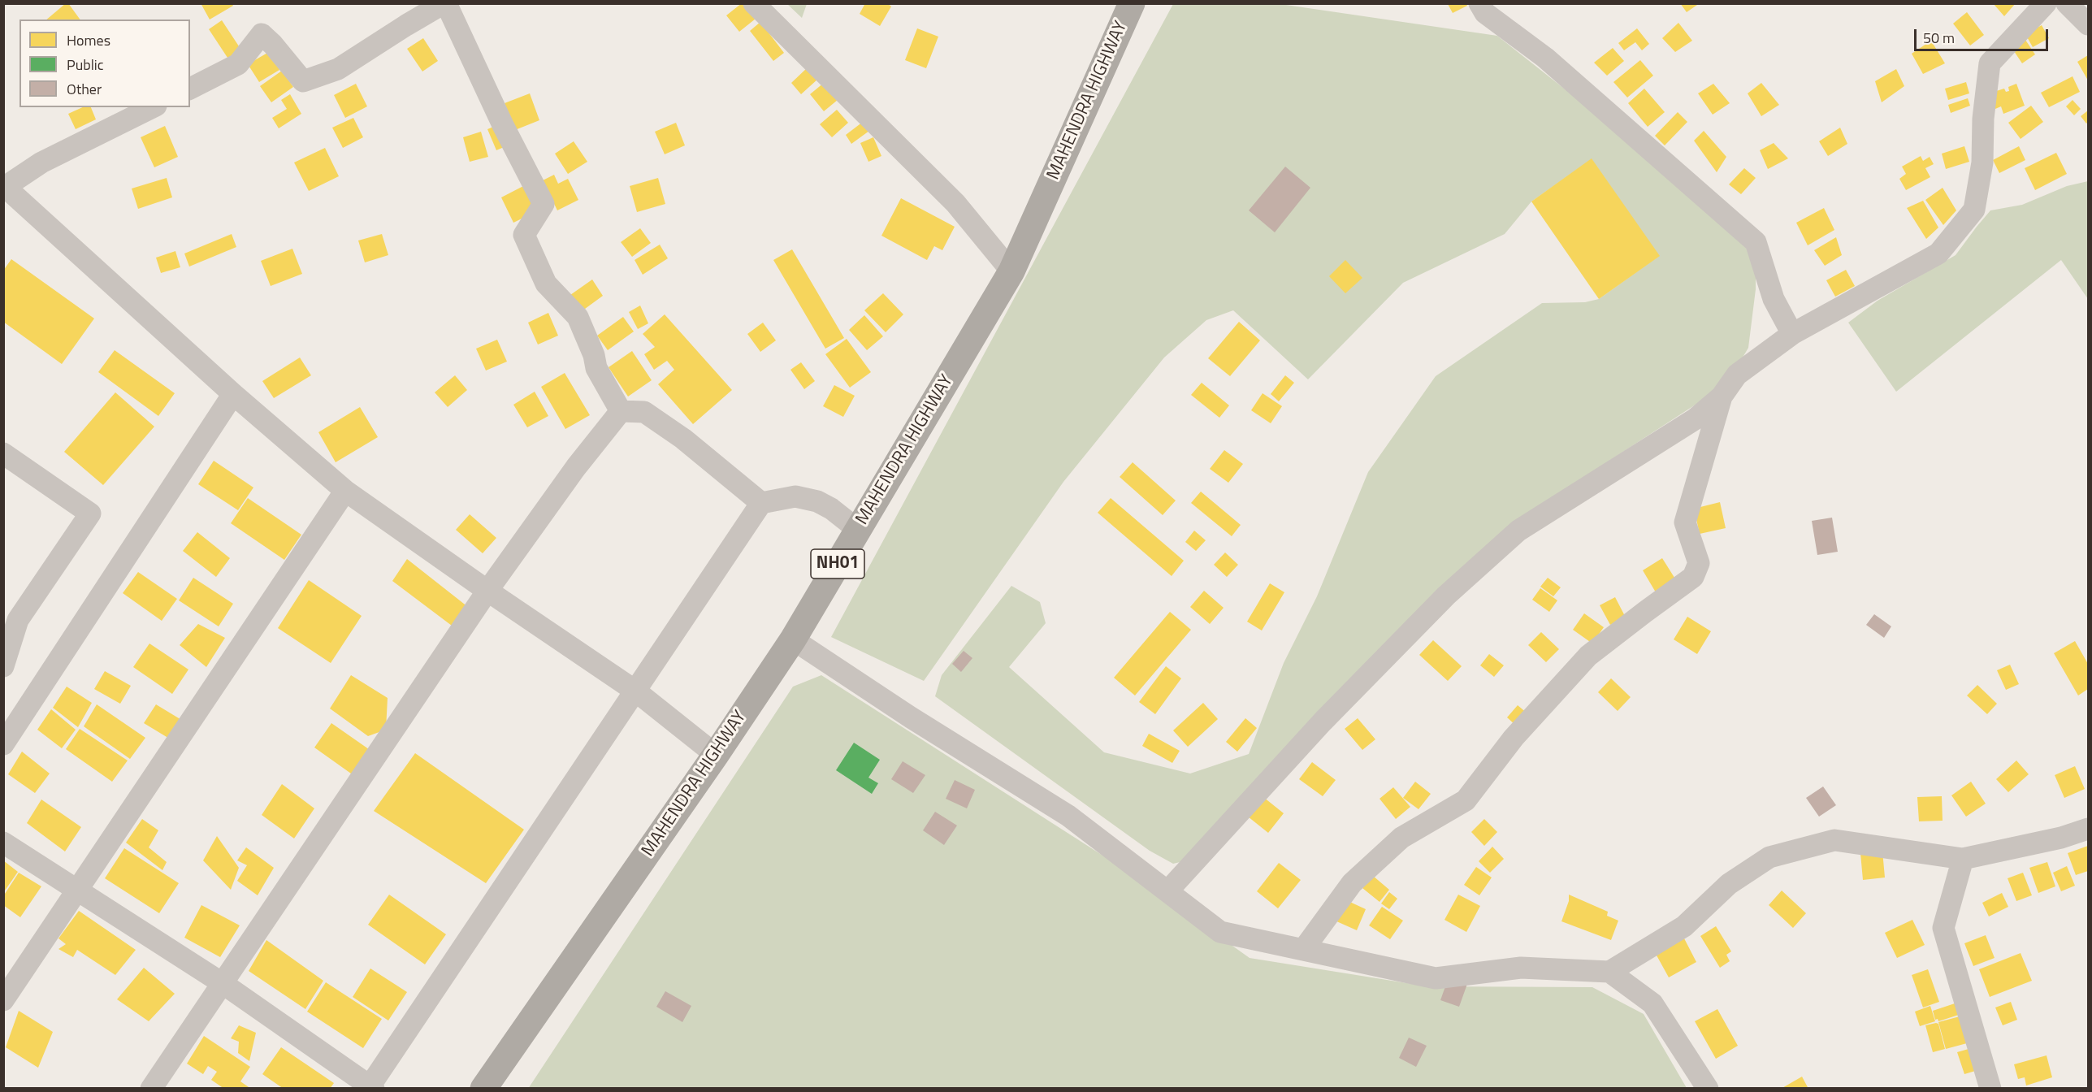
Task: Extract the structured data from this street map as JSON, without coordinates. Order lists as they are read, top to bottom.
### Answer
{
  "streets": {
    "highway": ["MAHENDRA HIGHWAY", "NH01"]
  },
  "legend": ["Homes", "Public", "Other"],
  "scale_bar": "50 m"
}
